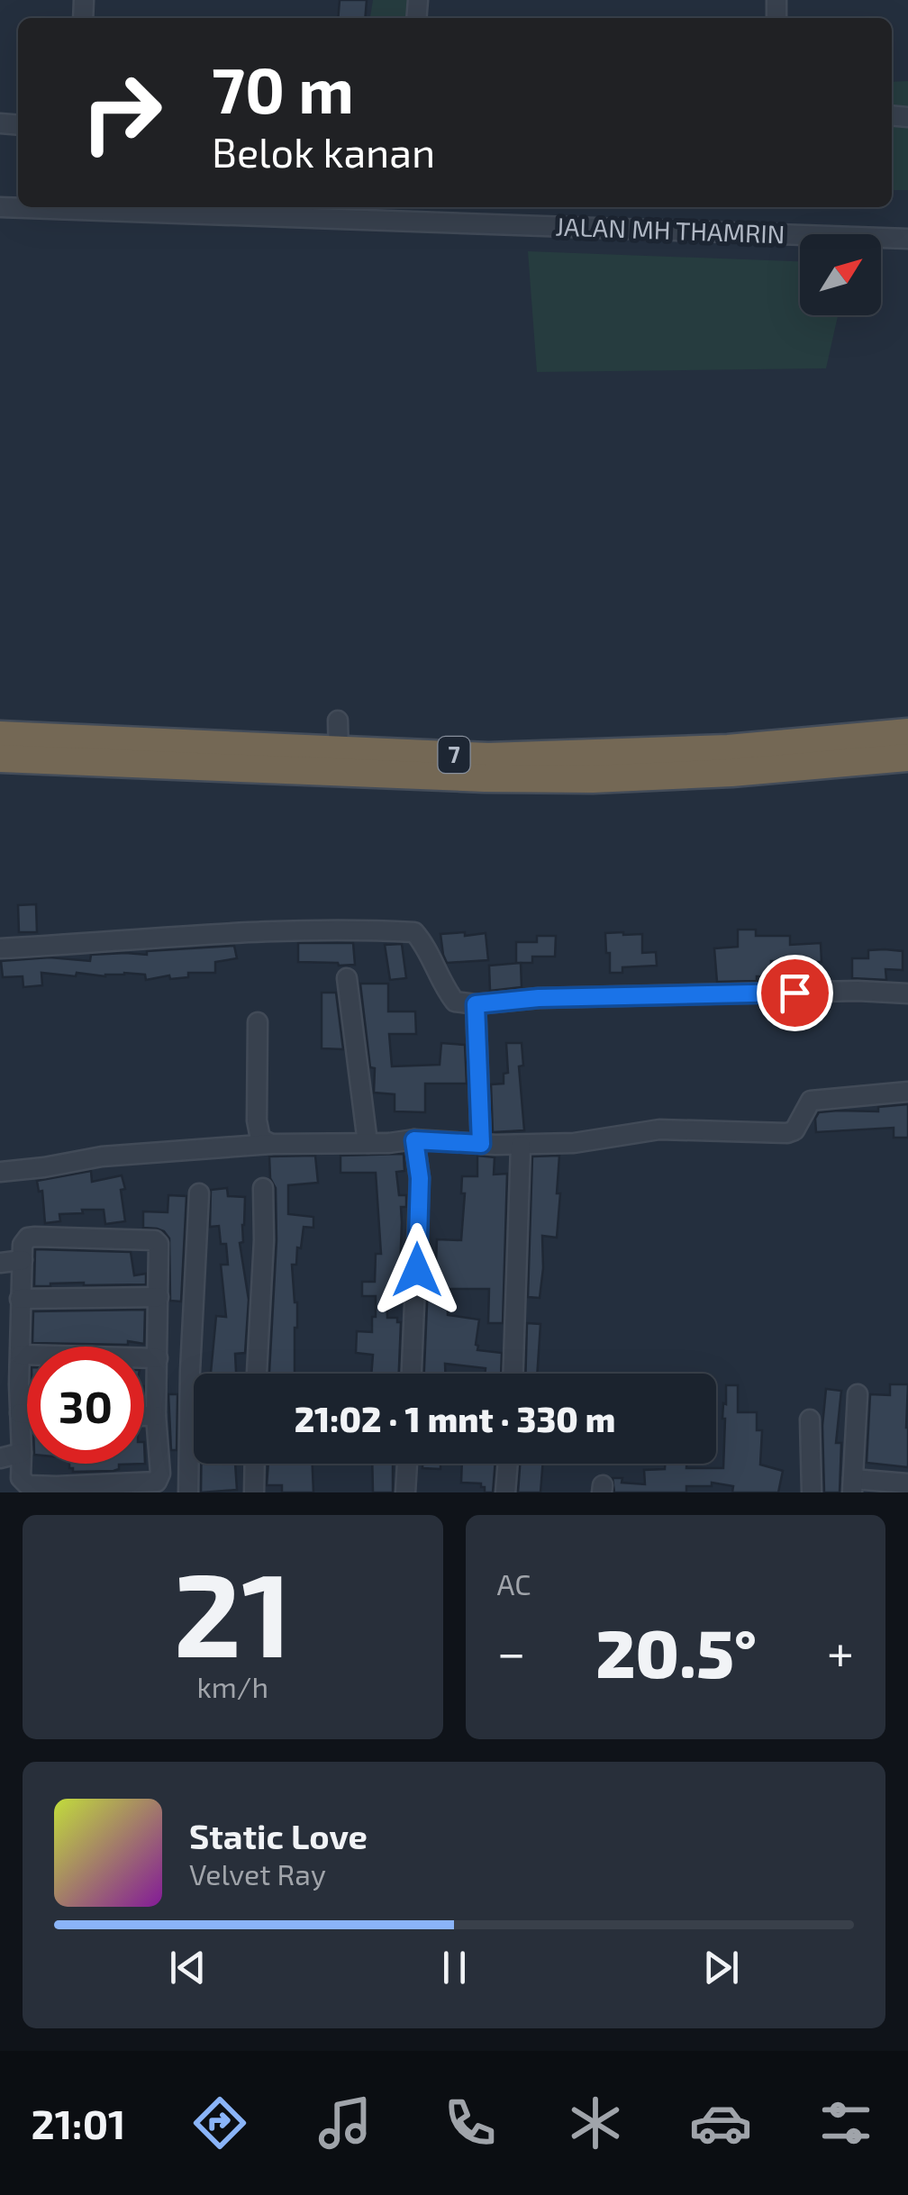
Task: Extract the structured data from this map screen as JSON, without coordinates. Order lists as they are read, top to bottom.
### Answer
{
  "streets": {
    "highway": ["7"],
    "street": ["JALAN MH THAMRIN"]
  },
  "north": "top right",
  "page": {
    "turn": ["70 m", "Belok kanan"],
    "limit": "30",
    "trip": "21:02 · 1 mnt · 330 m",
    "tile": [
      ["21", "km/h"],
      "AC"
    ],
    "heat": ["−", "20.5°", "+"],
    "song": ["Static Love", "Velvet Ray"],
    "tabs": "21:01"
  }
}
